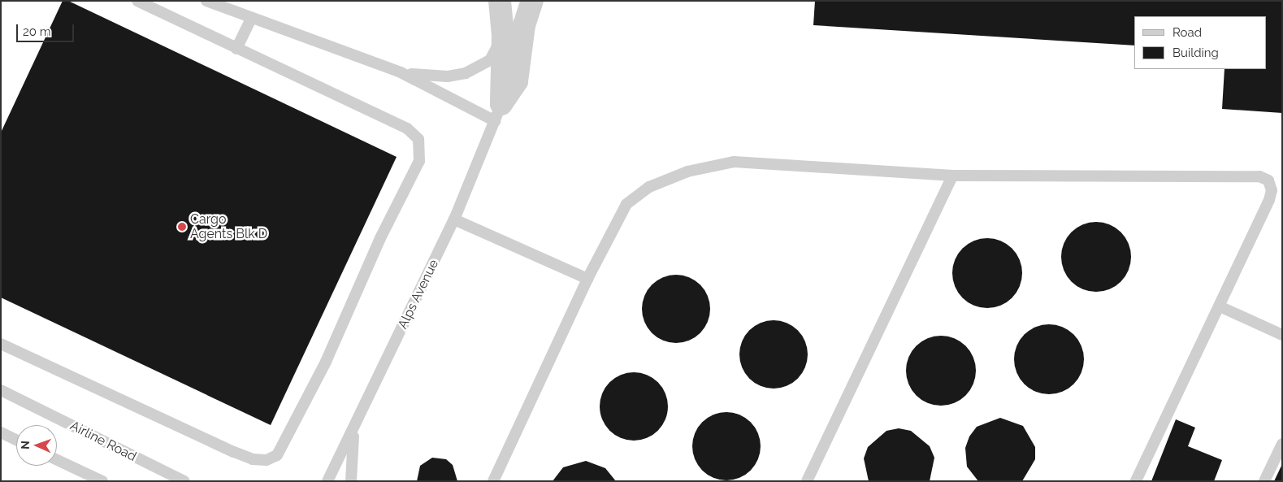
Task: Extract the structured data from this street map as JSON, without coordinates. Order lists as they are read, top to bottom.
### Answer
{
  "streets": {
    "street": ["Alps Avenue"],
    "lane": ["Airline Road"]
  },
  "places": ["Cargo Agents Blk D"],
  "legend": ["Road", "Building"],
  "scale_bar": "20 m",
  "north": "left"
}
